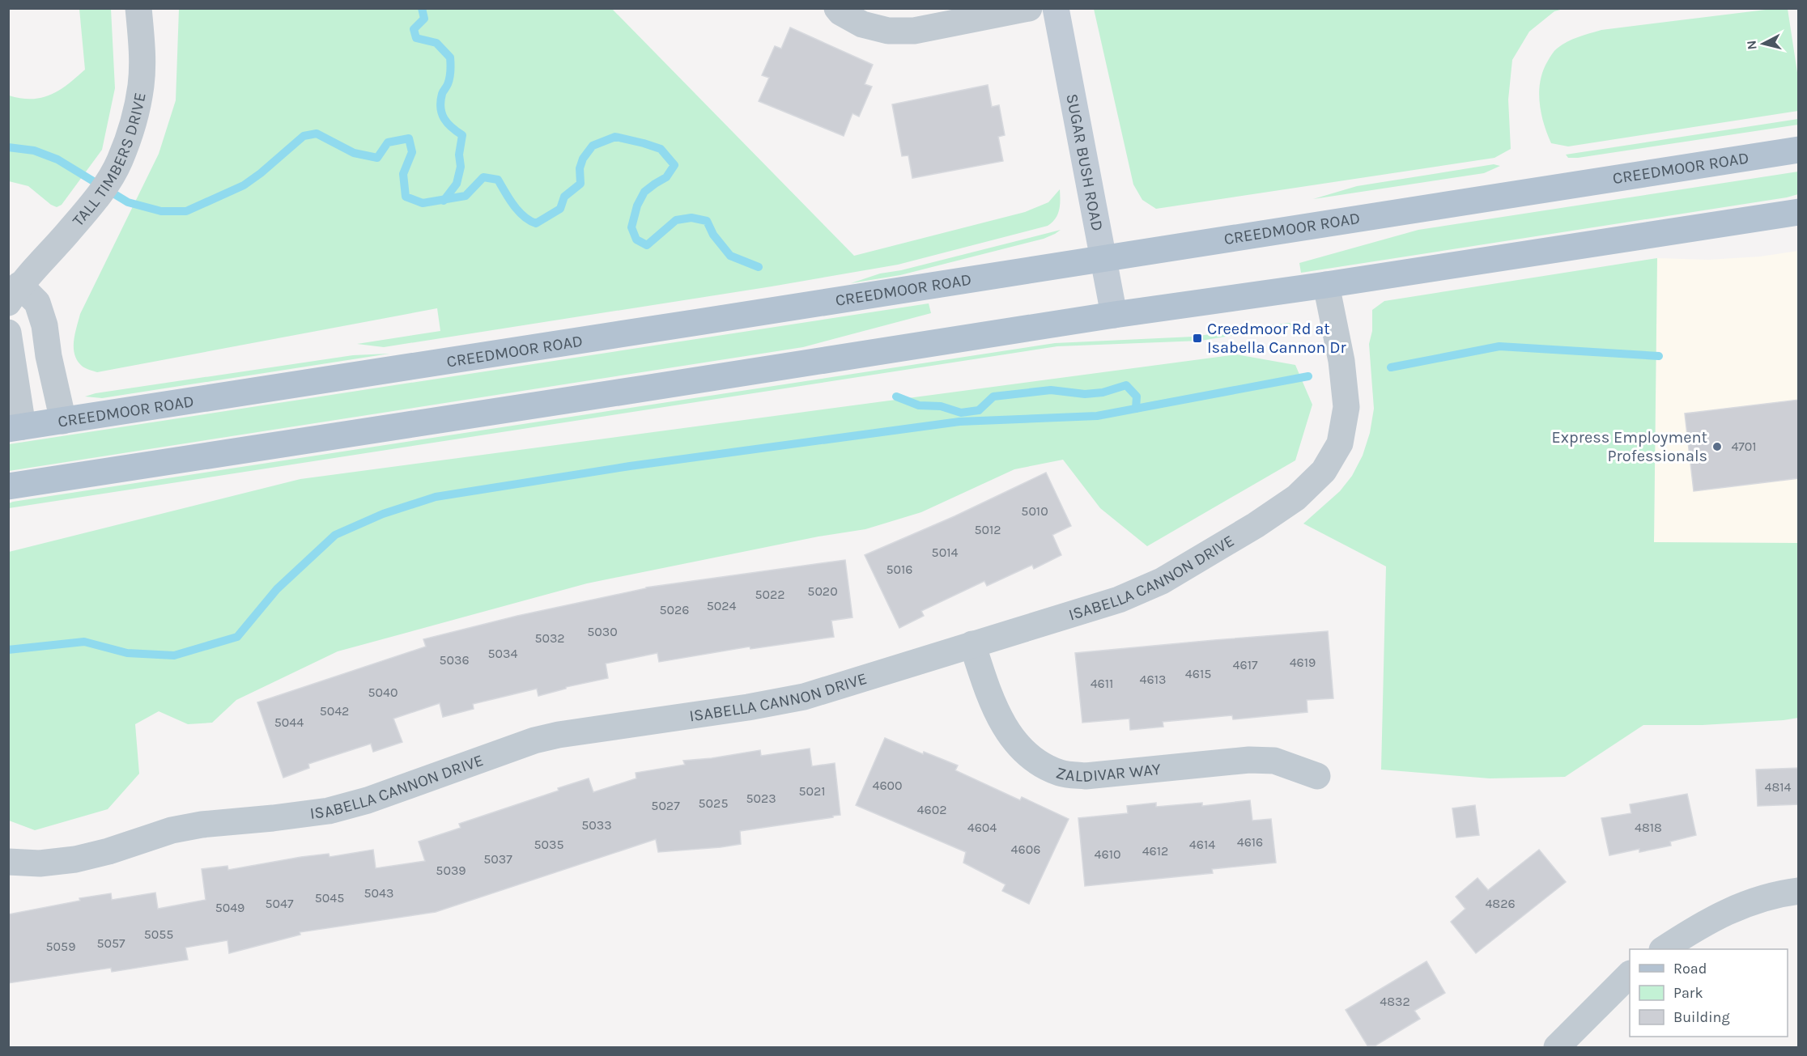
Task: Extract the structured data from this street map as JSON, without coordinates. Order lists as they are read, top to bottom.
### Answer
{
  "streets": {
    "main road": ["CREEDMOOR ROAD"],
    "street": [
      "TALL TIMBERS DRIVE",
      "SUGAR BUSH ROAD",
      "ISABELLA CANNON DRIVE",
      "ZALDIVAR WAY"
    ]
  },
  "crossings": [
    ["TALL TIMBERS DRIVE", "CREEDMOOR ROAD"],
    ["SUGAR BUSH ROAD", "CREEDMOOR ROAD"],
    ["ISABELLA CANNON DRIVE", "ZALDIVAR WAY"]
  ],
  "places": {
    "transit": ["Creedmoor Rd at Isabella Cannon Dr"],
    "other": ["Express Employment Professionals"]
  },
  "house_numbers": [
    "4701",
    "5010",
    "5012",
    "5014",
    "5016",
    "5020",
    "5022",
    "5024",
    "5026",
    "5030",
    "5032",
    "5034",
    "5036",
    "4619",
    "4617",
    "4615",
    "4613",
    "4611",
    "5040",
    "5042",
    "5044",
    "4600",
    "4814",
    "5021",
    "5023",
    "5025",
    "5027",
    "4602",
    "5033",
    "4604",
    "4818",
    "4616",
    "5035",
    "4614",
    "4606",
    "4612",
    "4610",
    "5037",
    "5039",
    "5043",
    "5045",
    "5047",
    "4826",
    "5049",
    "5055",
    "5057",
    "5059",
    "4832"
  ],
  "legend": ["Road", "Park", "Building"],
  "north": "left"
}
